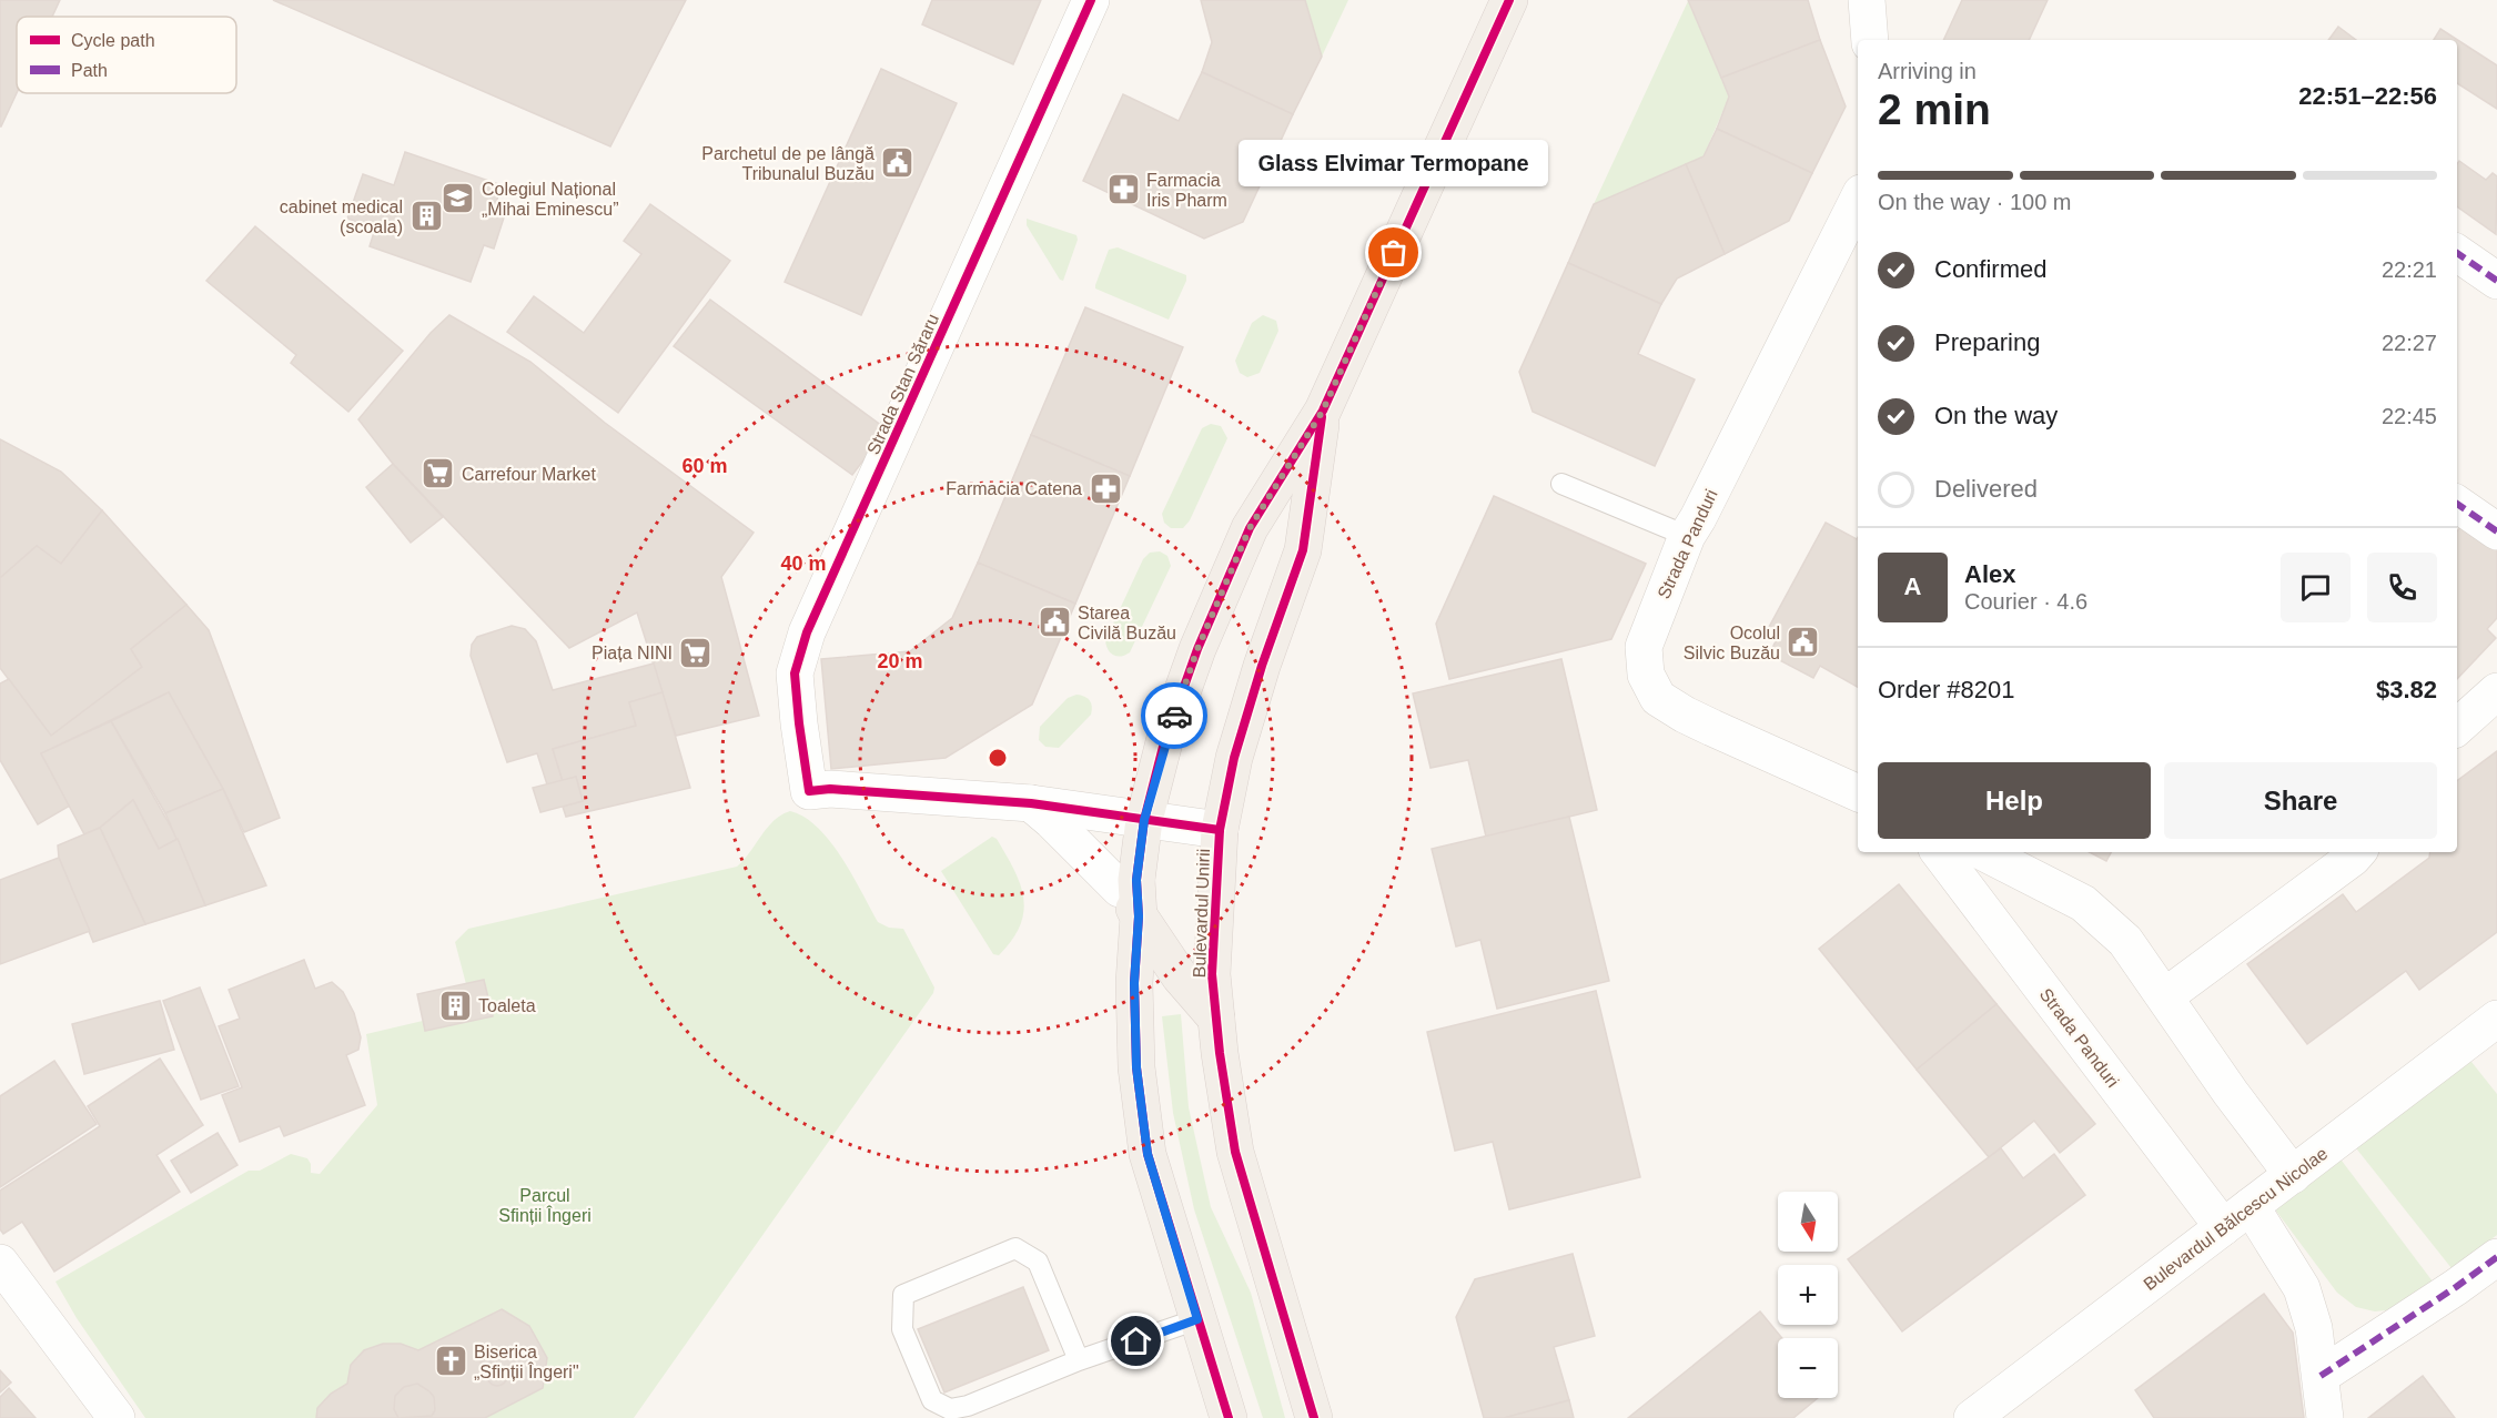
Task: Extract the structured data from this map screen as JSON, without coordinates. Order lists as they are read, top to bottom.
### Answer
{
  "streets": {
    "main road": ["Bulevardul Unirii"],
    "street": ["Strada Stan Săraru", "Strada Panduri", "Bulevardul Bălcescu Nicolae"]
  },
  "crossings": [
    ["Strada Panduri", "Bulevardul Bălcescu Nicolae"]
  ],
  "parks": ["Parcul Sfinții Îngeri"],
  "places": {
    "public building": ["Parchetul de pe lângă Tribunalul Buzău", "Starea Civilă Buzău", "Ocolul Silvic Buzău"],
    "pharmacy": ["Farmacia Iris Pharm", "Farmacia Catena"],
    "school or university": ["Colegiul Național „Mihai Eminescu”"],
    "building": ["cabinet medical (scoala)", "Toaleta"],
    "other": ["Glass Elvimar Termopane"],
    "supermarket": ["Carrefour Market", "Piața NINI"],
    "church": ["Biserica „Sfinții Îngeri\""]
  },
  "legend": ["Cycle path", "Path"],
  "north": "bottom",
  "page": {
    "heading": ["2 min", "Arriving in", "22:51–22:56"],
    "panel": [
      "Alex",
      "Courier · 4.6",
      "Order #8201",
      "$3.82"
    ],
    "bubble": "Glass Elvimar Termopane",
    "bar": "On the way · 100 m",
    "list": [
      ["Confirmed", "22:21"],
      ["Preparing", "22:27"],
      ["On the way", "22:45"],
      "Delivered"
    ],
    "round": "A",
    "buttons": ["Help", "Share"],
    "map_buttons": ["+", "−"]
  },
  "rings": ["60 m", "40 m", "20 m"]
}
